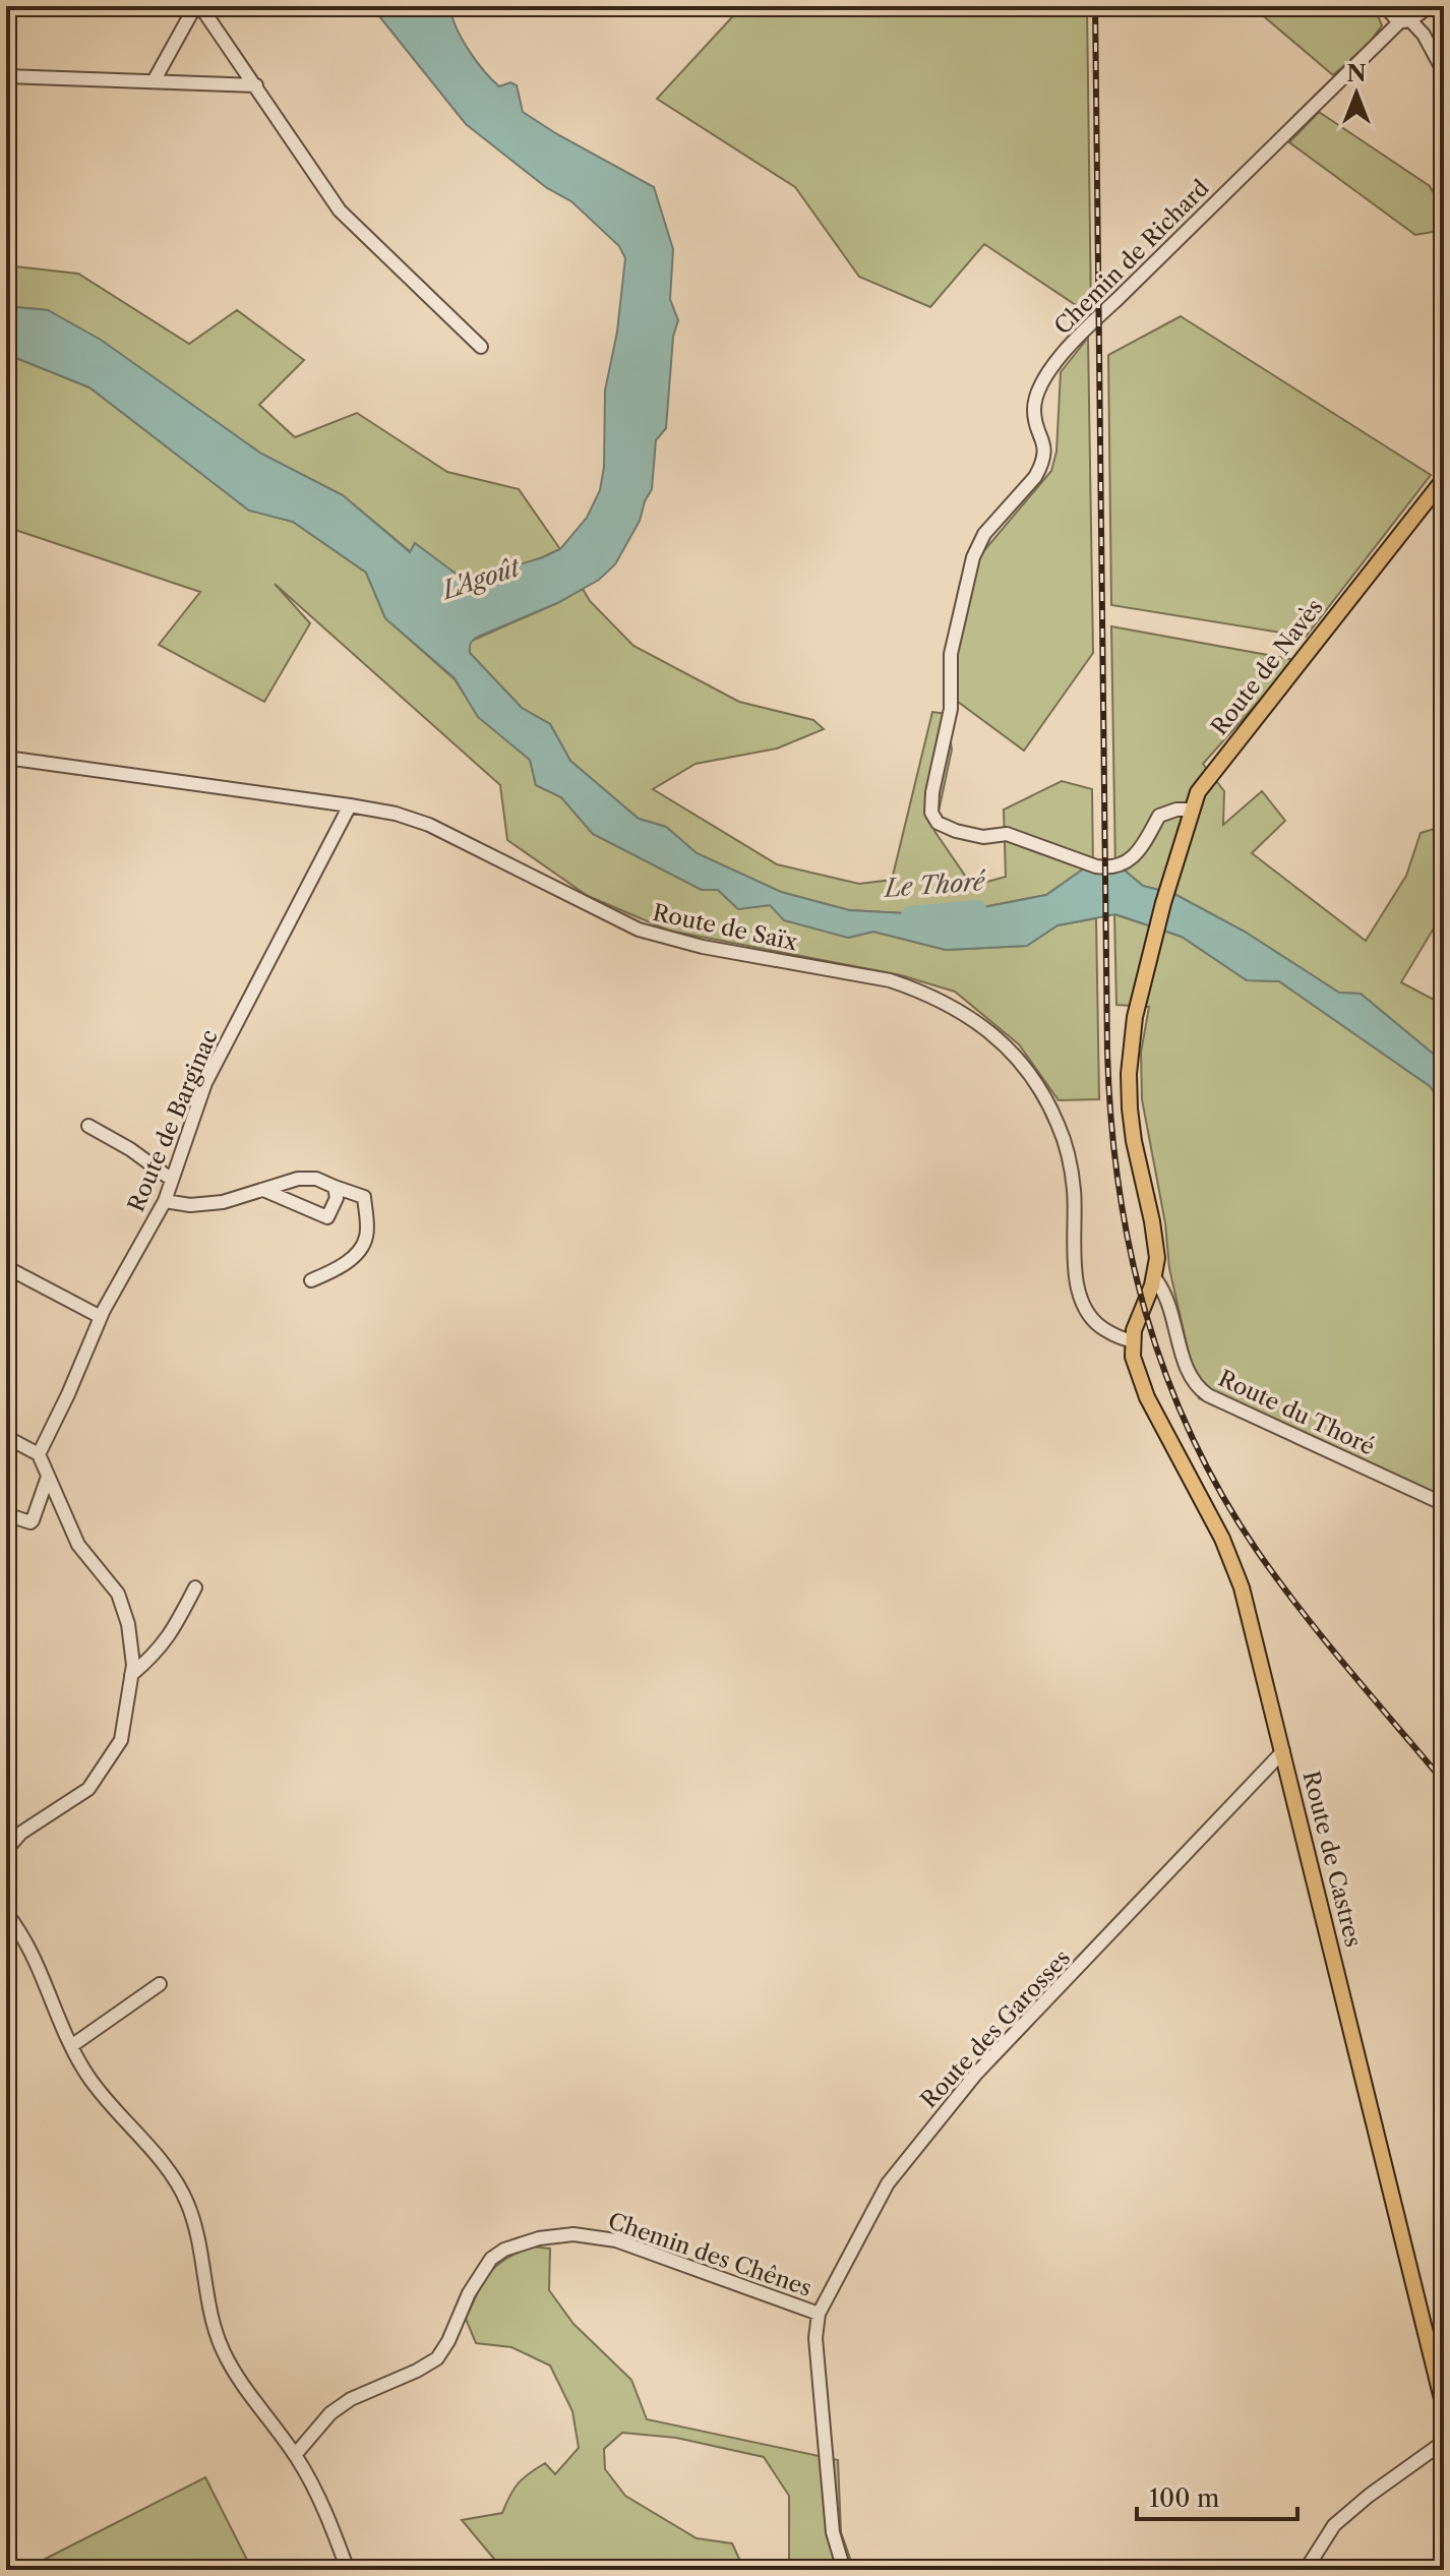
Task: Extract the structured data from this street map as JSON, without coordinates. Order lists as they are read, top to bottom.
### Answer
{
  "streets": {
    "main road": ["Route de Navès", "Route de Castres"],
    "street": [
      "Chemin de Richard",
      "Route de Saïx",
      "Route de Barginac",
      "Route du Thoré",
      "Route des Garosses",
      "Chemin des Chênes"
    ]
  },
  "crossings": [
    ["Chemin de Richard", "Route de Navès"],
    ["Route de Navès", "Route de Saïx"],
    ["Route de Navès", "Route du Thoré"],
    ["Route de Navès", "Route de Castres"],
    ["Route de Saïx", "Route de Barginac"],
    ["Route de Saïx", "Route de Castres"],
    ["Route de Castres", "Route des Garosses"],
    ["Route des Garosses", "Chemin des Chênes"]
  ],
  "water": ["L'Agoût", "Le Thoré"],
  "scale_bar": "100 m",
  "north": "top"
}
